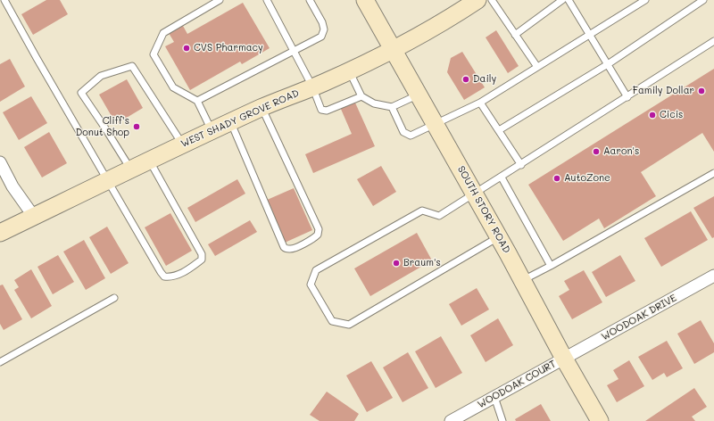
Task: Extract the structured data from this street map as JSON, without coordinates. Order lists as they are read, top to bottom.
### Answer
{
  "streets": {
    "main road": ["WEST SHADY GROVE ROAD", "SOUTH STORY ROAD"],
    "street": ["WOODOAK DRIVE", "WOODOAK COURT"]
  },
  "crossings": [
    ["WEST SHADY GROVE ROAD", "SOUTH STORY ROAD"],
    ["SOUTH STORY ROAD", "WOODOAK DRIVE"],
    ["SOUTH STORY ROAD", "WOODOAK COURT"],
    ["WOODOAK DRIVE", "WOODOAK COURT"]
  ],
  "places": [
    "CVS Pharmacy",
    "Daily",
    "Family Dollar",
    "Cicis",
    "Cliff's Donut Shop",
    "Aaron's",
    "AutoZone",
    "Braum's"
  ]
}
